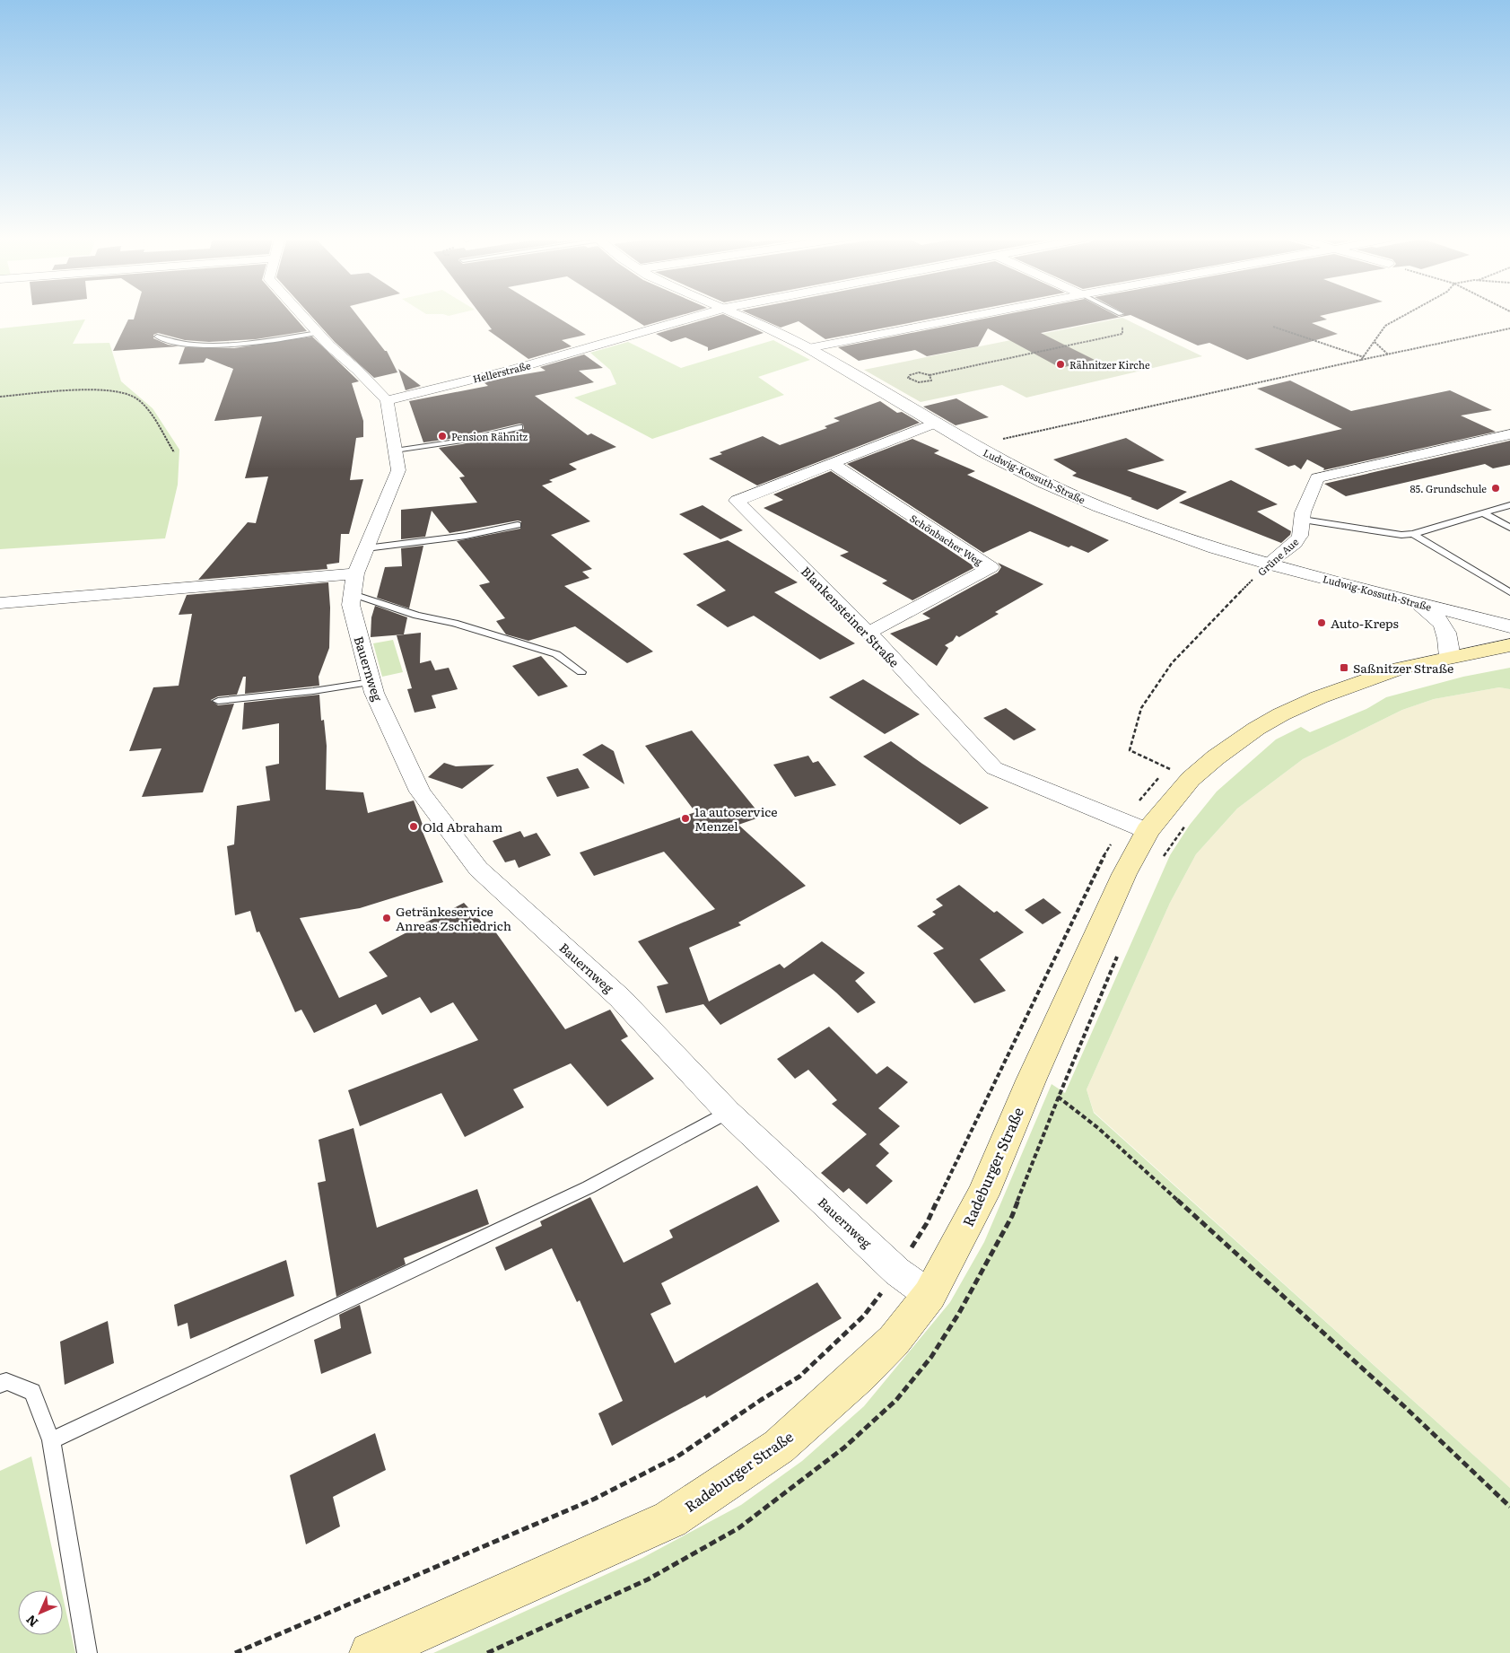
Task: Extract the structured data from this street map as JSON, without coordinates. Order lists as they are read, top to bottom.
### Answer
{
  "streets": {
    "main road": ["Radeburger Straße"],
    "street": [
      "Hellerstraße",
      "Ludwig-Kossuth-Straße",
      "Schönbacher Weg",
      "Grüne Aue",
      "Blankensteiner Straße",
      "Bauernweg"
    ]
  },
  "crossings": [
    ["Hellerstraße", "Bauernweg"],
    ["Ludwig-Kossuth-Straße", "Grüne Aue"],
    ["Ludwig-Kossuth-Straße", "Blankensteiner Straße"],
    ["Schönbacher Weg", "Blankensteiner Straße"],
    ["Grüne Aue", "Radeburger Straße"],
    ["Blankensteiner Straße", "Radeburger Straße"],
    ["Bauernweg", "Radeburger Straße"]
  ],
  "places": {
    "other": [
      "Rähnitzer Kirche",
      "Pension Rähnitz",
      "85. Grundschule",
      "Auto-Kreps",
      "1a autoservice Menzel",
      "Old Abraham",
      "Getränkeservice Anreas Zschiedrich"
    ],
    "transit": ["Saßnitzer Straße"]
  },
  "north": "bottom left"
}
